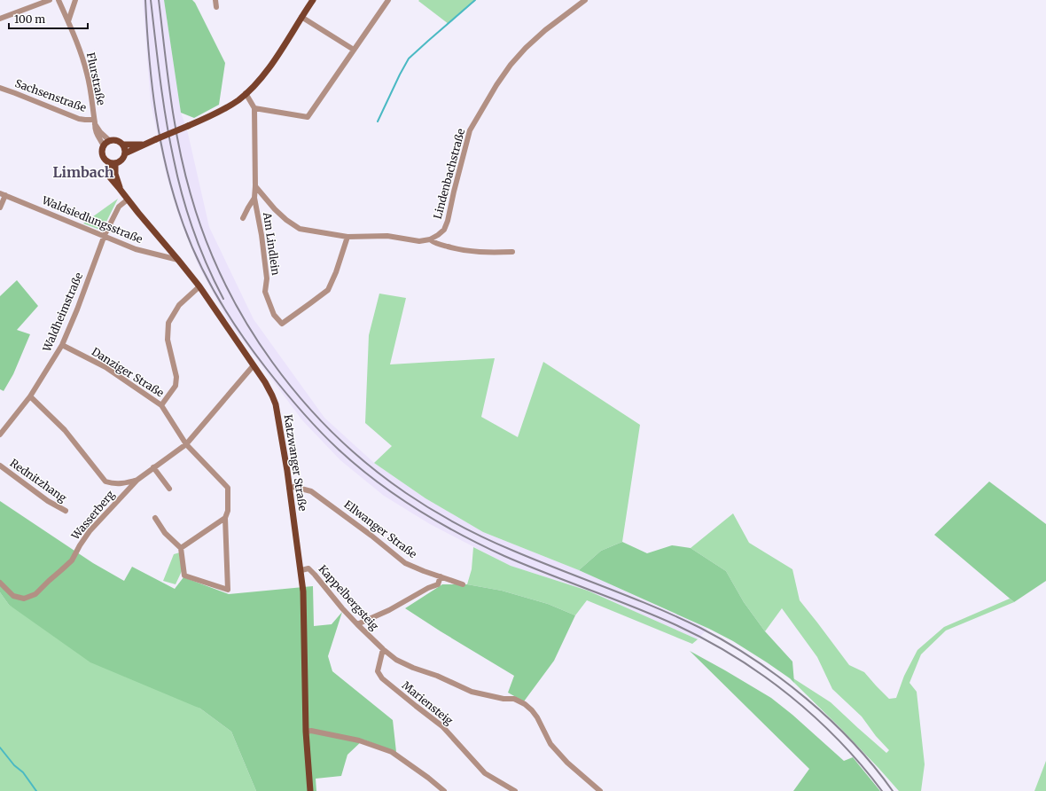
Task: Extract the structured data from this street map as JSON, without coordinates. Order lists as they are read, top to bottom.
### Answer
{
  "streets": {
    "main road": ["Katzwanger Straße"],
    "street": [
      "Flurstraße",
      "Sachsenstraße",
      "Lindenbachstraße",
      "Waldsiedlungsstraße",
      "Am Lindlein",
      "Waldheimstraße",
      "Danziger Straße",
      "Rednitzhang",
      "Wasserberg",
      "Ellwanger Straße",
      "Kappelbergsteig",
      "Mariensteig"
    ]
  },
  "crossings": [
    ["Flurstraße", "Sachsenstraße"],
    ["Flurstraße", "Katzwanger Straße"],
    ["Waldsiedlungsstraße", "Waldheimstraße"],
    ["Waldsiedlungsstraße", "Katzwanger Straße"],
    ["Waldheimstraße", "Danziger Straße"],
    ["Waldheimstraße", "Katzwanger Straße"],
    ["Danziger Straße", "Wasserberg"],
    ["Katzwanger Straße", "Wasserberg"],
    ["Katzwanger Straße", "Ellwanger Straße"],
    ["Katzwanger Straße", "Kappelbergsteig"],
    ["Kappelbergsteig", "Mariensteig"]
  ],
  "districts": ["Limbach"],
  "scale_bar": "100 m"
}
